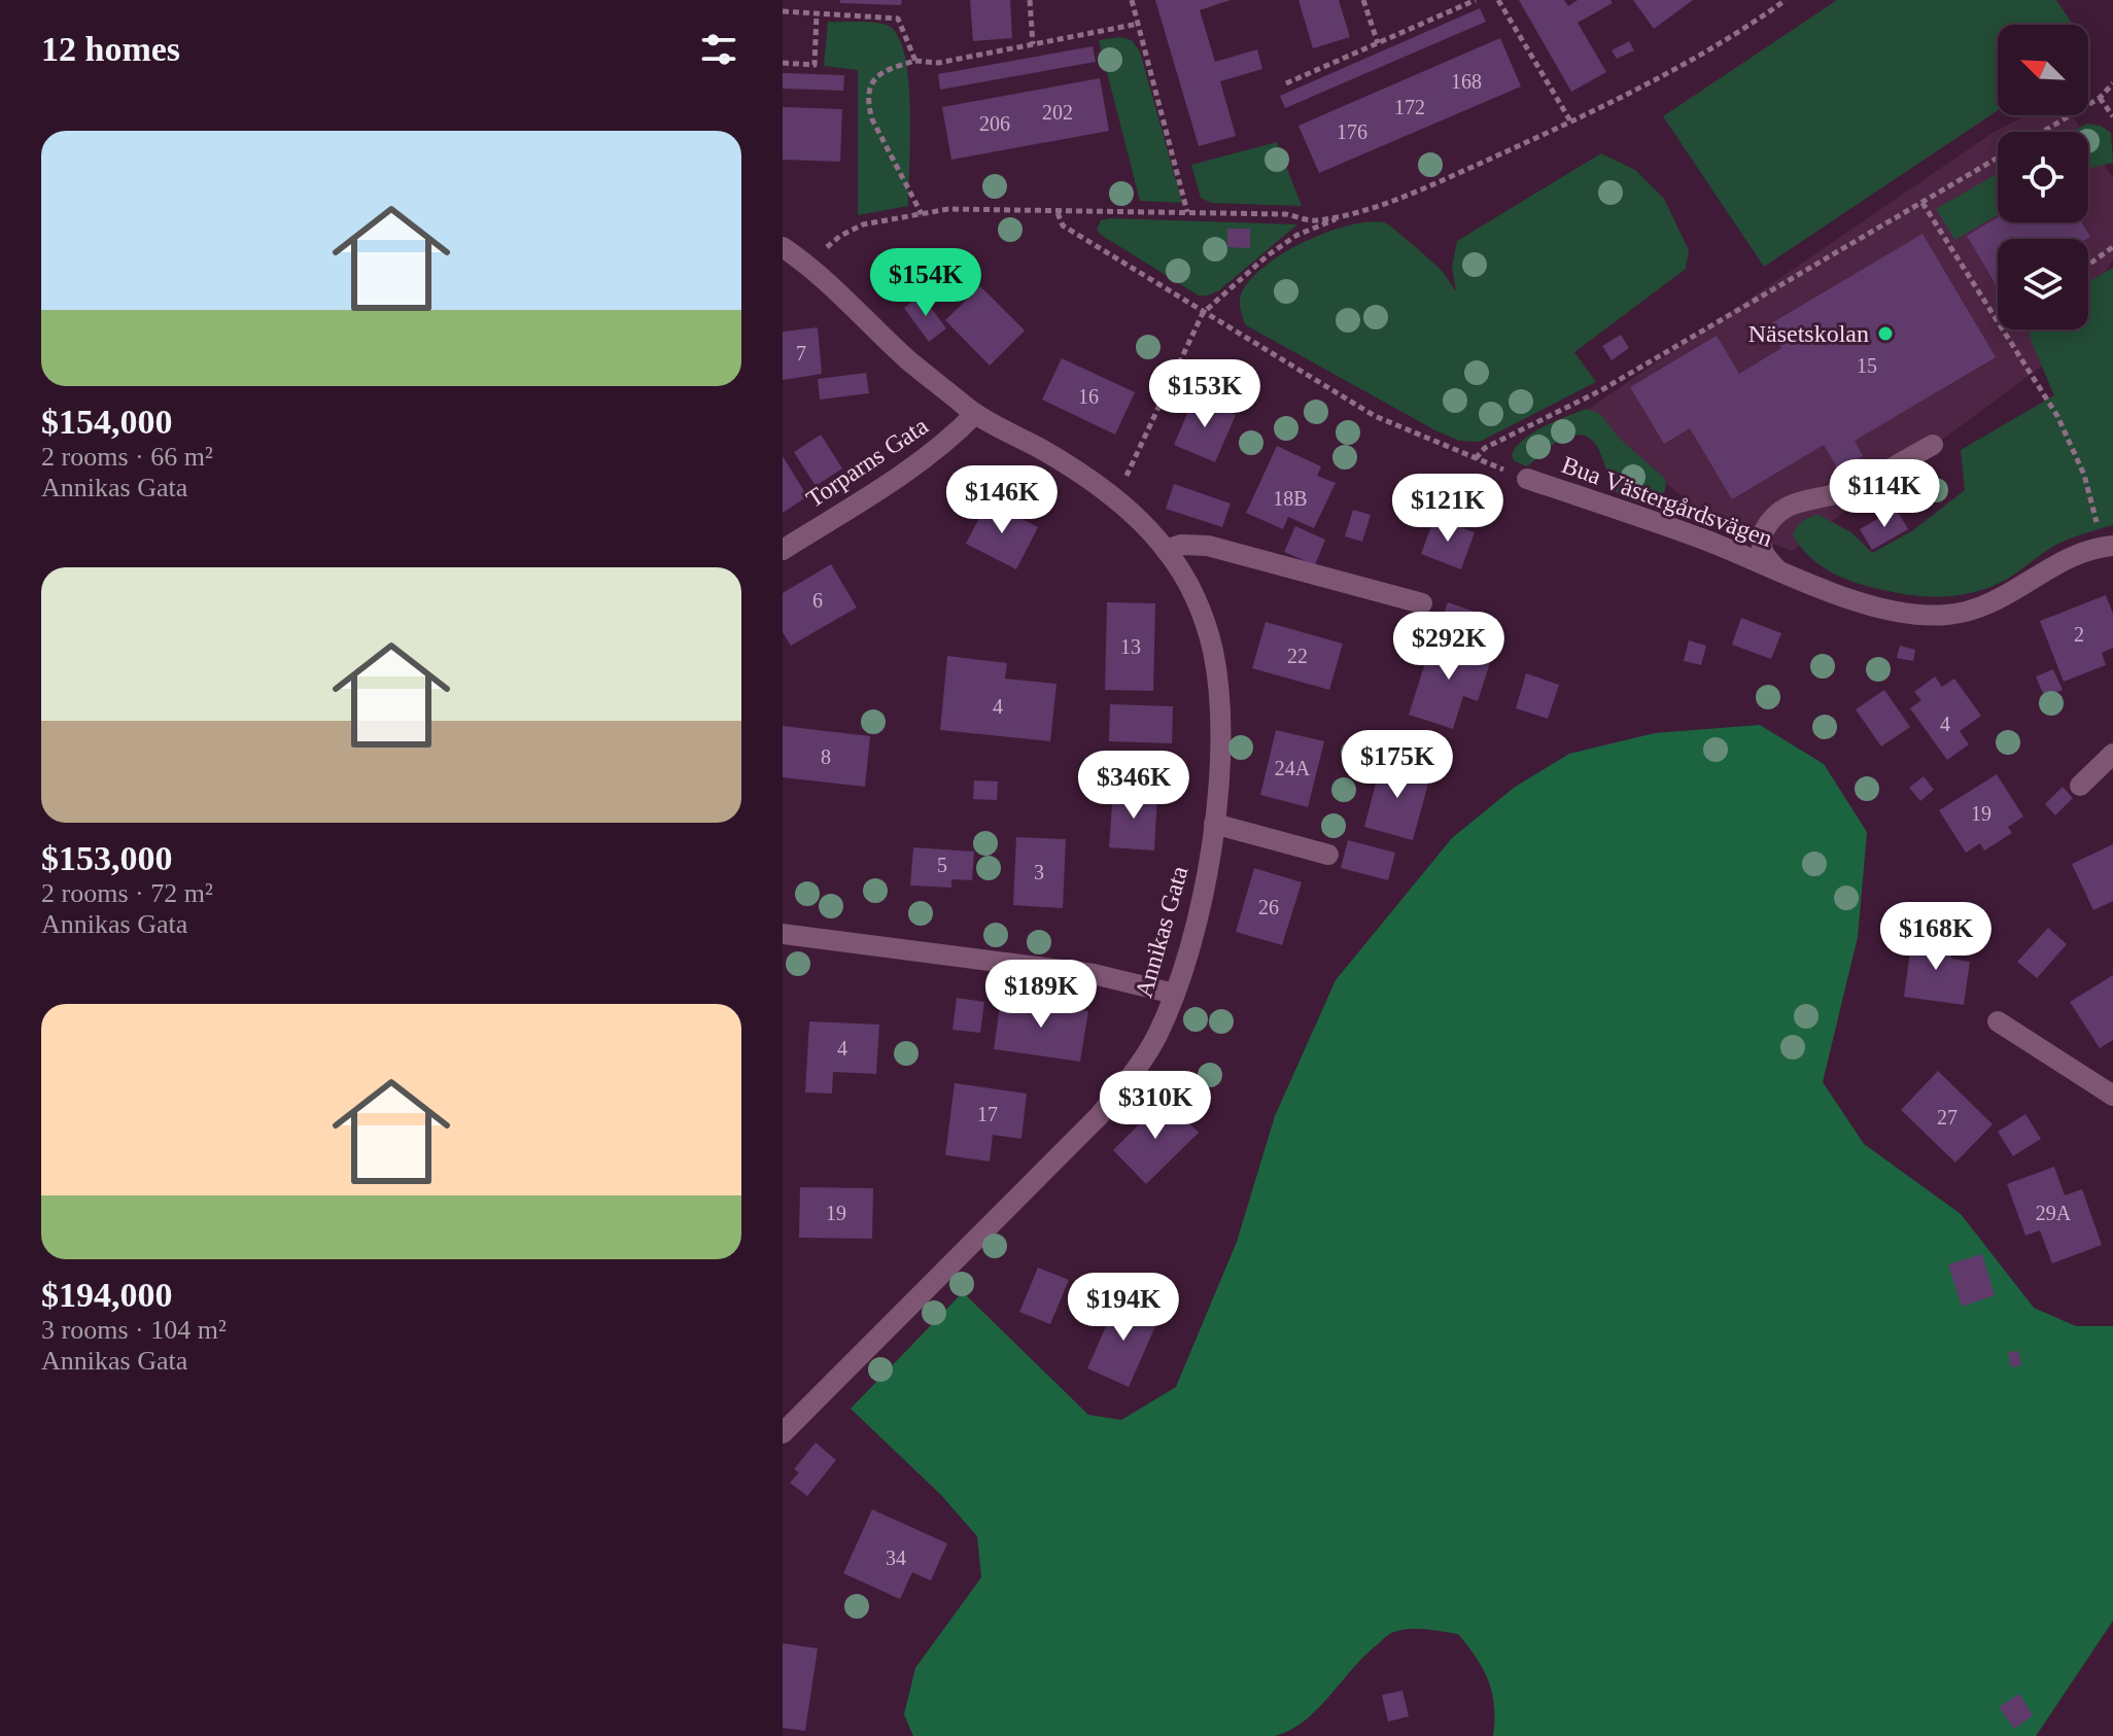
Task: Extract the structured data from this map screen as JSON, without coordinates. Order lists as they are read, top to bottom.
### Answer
{
  "streets": {
    "street": ["Torparns Gata", "Bua Västergårdsvägen", "Annikas Gata"]
  },
  "crossings": [
    ["Torparns Gata", "Annikas Gata"]
  ],
  "places": ["Näsetskolan"],
  "house_numbers": [
    "168",
    "172",
    "202",
    "206",
    "176",
    "7",
    "15",
    "16",
    "18B",
    "6",
    "2",
    "13",
    "22",
    "4",
    "4",
    "8",
    "24A",
    "19",
    "5",
    "3",
    "26",
    "4",
    "17",
    "27",
    "19",
    "29A",
    "34"
  ],
  "north": "top left",
  "page": {
    "heading": "12 homes",
    "list": [
      {
        "name": "$154,000",
        "note": "2 rooms · 66 m² · Annikas Gata"
      },
      {
        "name": "$153,000",
        "note": "2 rooms · 72 m² · Annikas Gata"
      },
      {
        "name": "$194,000",
        "note": "3 rooms · 104 m² · Annikas Gata"
      }
    ],
    "price": [
      "$154K",
      "$153K",
      "$114K",
      "$146K",
      "$121K",
      "$292K",
      "$175K",
      "$346K",
      "$168K",
      "$189K",
      "$310K",
      "$194K"
    ]
  }
}
